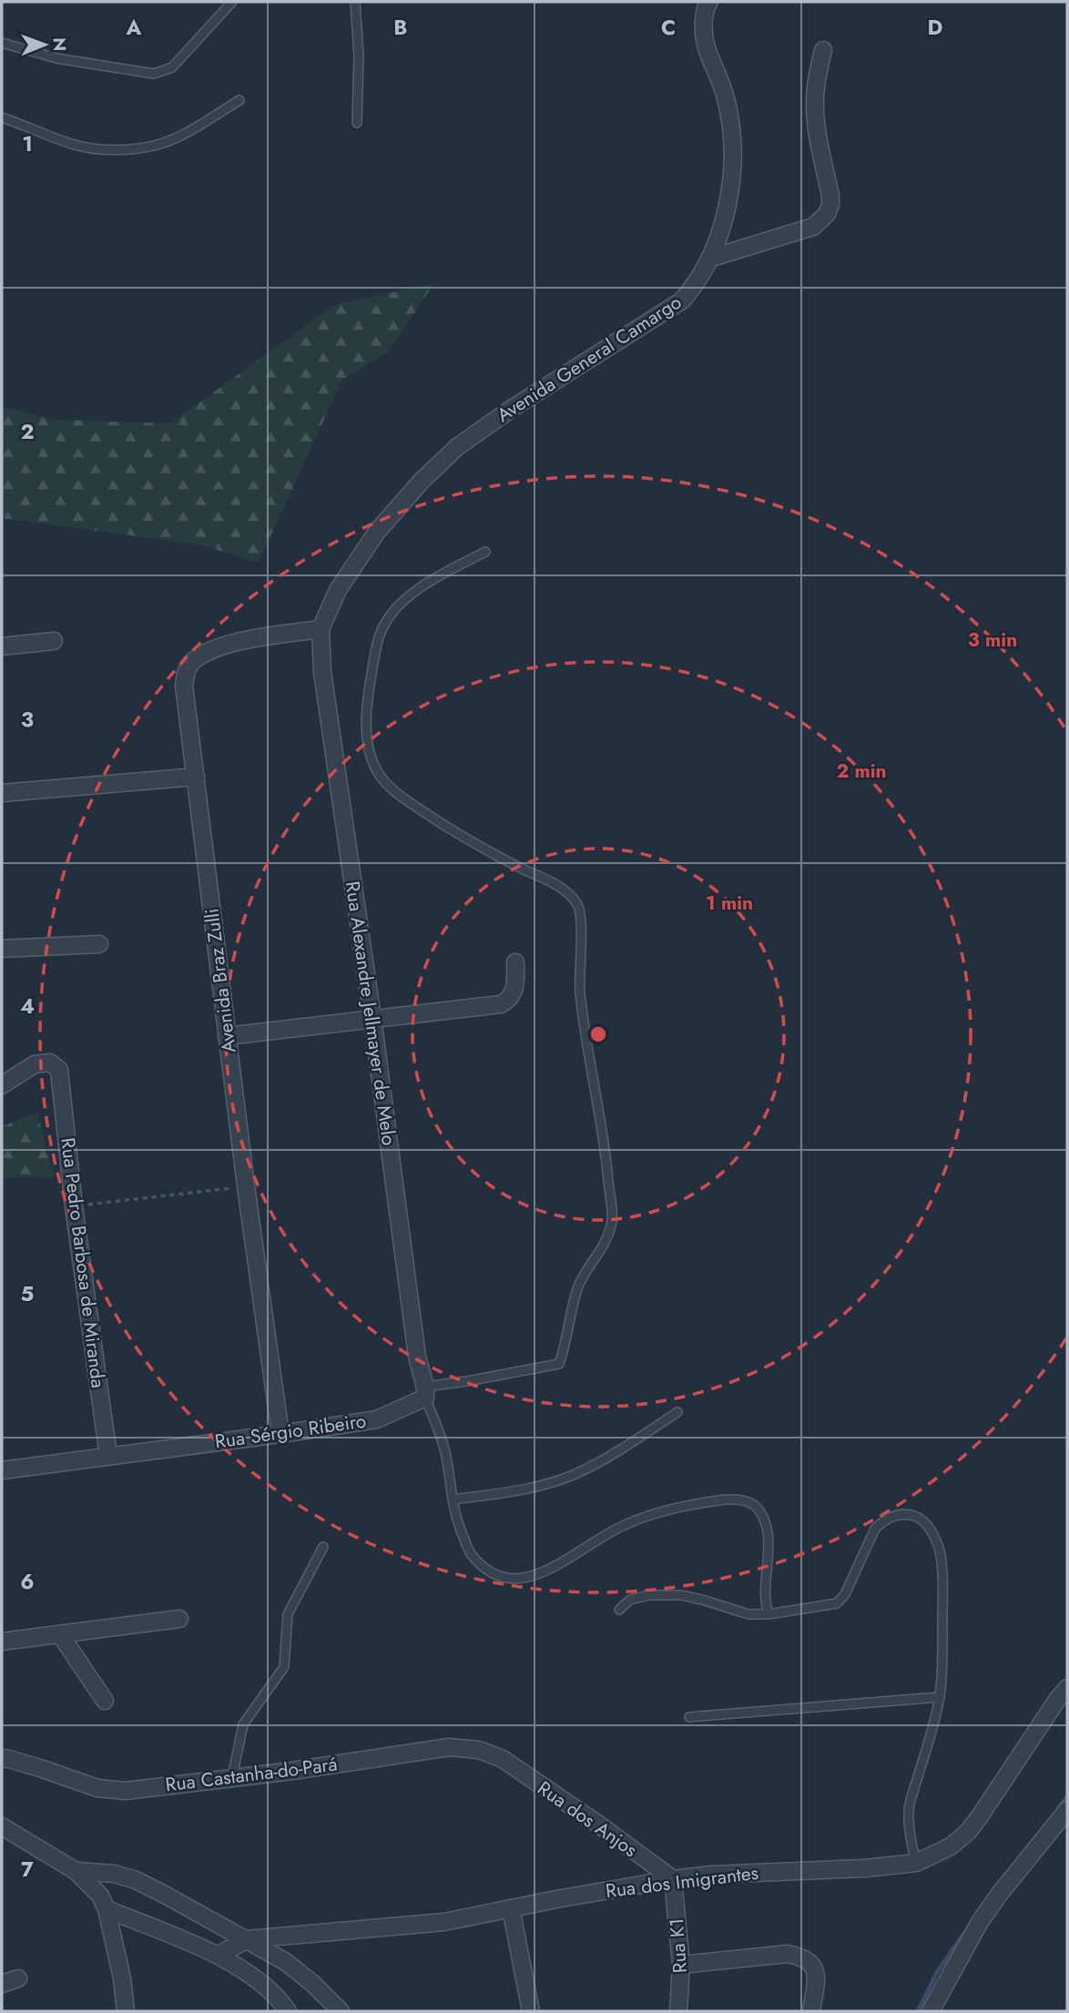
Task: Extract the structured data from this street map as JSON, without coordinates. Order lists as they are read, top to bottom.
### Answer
{
  "streets": {
    "street": [
      "Avenida General Camargo",
      "Avenida Braz Zulli",
      "Rua Alexandre Jellmayer de Melo",
      "Rua Pedro Barbosa de Miranda",
      "Rua Sérgio Ribeiro",
      "Rua Castanha-do-Pará",
      "Rua dos Anjos",
      "Rua dos Imigrantes",
      "Rua K1"
    ]
  },
  "crossings": [
    ["Avenida General Camargo", "Avenida Braz Zulli"],
    ["Avenida General Camargo", "Rua Alexandre Jellmayer de Melo"],
    ["Avenida Braz Zulli", "Rua Alexandre Jellmayer de Melo"],
    ["Avenida Braz Zulli", "Rua Sérgio Ribeiro"],
    ["Rua Alexandre Jellmayer de Melo", "Rua Sérgio Ribeiro"],
    ["Rua Pedro Barbosa de Miranda", "Rua Sérgio Ribeiro"],
    ["Rua Castanha-do-Pará", "Rua dos Anjos"],
    ["Rua dos Anjos", "Rua dos Imigrantes"],
    ["Rua dos Anjos", "Rua K1"],
    ["Rua dos Imigrantes", "Rua K1"]
  ],
  "north": "right",
  "grid": {
    "columns": [
      "A",
      "B",
      "C",
      "D"
    ],
    "rows": [
      "1",
      "2",
      "3",
      "4",
      "5",
      "6",
      "7"
    ]
  },
  "rings": ["3 min", "2 min", "1 min"]
}
